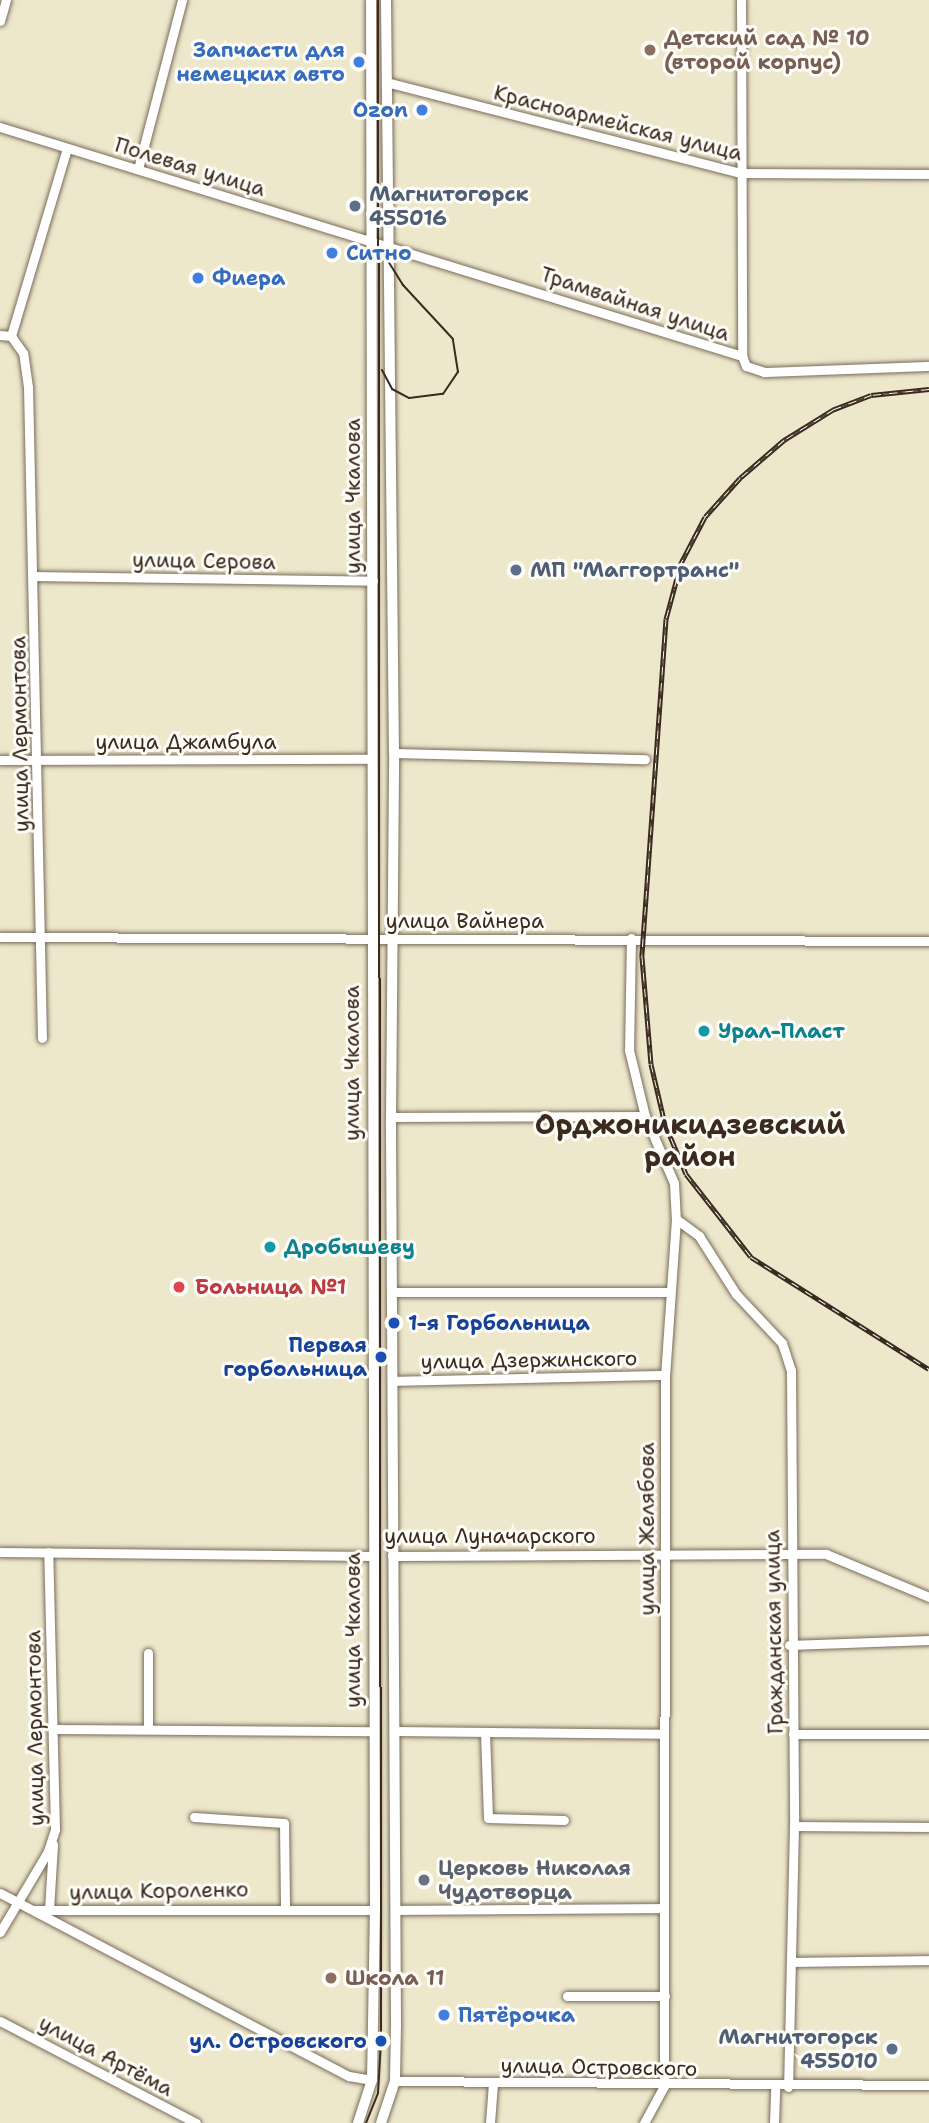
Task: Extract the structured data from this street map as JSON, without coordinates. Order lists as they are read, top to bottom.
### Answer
{
  "streets": {
    "main road": ["улица Чкалова", "улица Луначарского"],
    "street": [
      "Красноармейская улица",
      "Полевая улица",
      "Трамвайная улица",
      "улица Серова",
      "улица Лермонтова",
      "улица Джамбула",
      "улица Вайнера",
      "улица Дзержинского",
      "улица Желябова",
      "Гражданская улица",
      "улица Короленко",
      "улица Артёма",
      "улица Островского"
    ]
  },
  "crossings": [
    ["Красноармейская улица", "улица Чкалова"],
    ["Полевая улица", "Трамвайная улица"],
    ["Полевая улица", "улица Чкалова"],
    ["Трамвайная улица", "улица Чкалова"],
    ["улица Чкалова", "улица Серова"],
    ["улица Чкалова", "улица Джамбула"],
    ["улица Чкалова", "улица Вайнера"],
    ["улица Чкалова", "улица Дзержинского"],
    ["улица Чкалова", "улица Луначарского"],
    ["улица Чкалова", "улица Короленко"],
    ["улица Чкалова", "улица Островского"],
    ["улица Серова", "улица Лермонтова"],
    ["улица Лермонтова", "улица Джамбула"],
    ["улица Лермонтова", "улица Вайнера"],
    ["улица Лермонтова", "улица Луначарского"],
    ["улица Вайнера", "улица Желябова"],
    ["улица Дзержинского", "улица Желябова"],
    ["улица Желябова", "улица Луначарского"],
    ["улица Желябова", "Гражданская улица"],
    ["улица Желябова", "улица Островского"],
    ["улица Луначарского", "Гражданская улица"],
    ["Гражданская улица", "улица Островского"]
  ],
  "districts": ["Орджоникидзевский район"],
  "places": [
    "Детский сад № 10 (второй корпус)",
    "Запчасти для немецких авто",
    "Ozon",
    "Магнитогорск 455016",
    "Ситно",
    "Фиера",
    "МП \"Маггортранс\"",
    "Урал-Пласт",
    "Дробышеву",
    "Больница №1",
    "1-я Горбольница",
    "Первая горбольница",
    "Церковь Николая Чудотворца",
    "Школа 11",
    "Пятёрочка",
    "ул. Островского",
    "Магнитогорск 455010"
  ]
}
